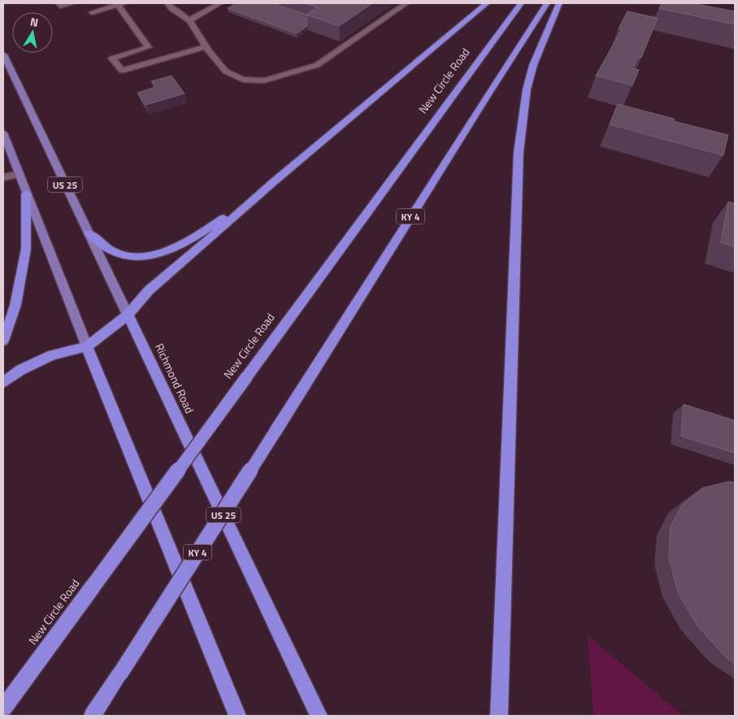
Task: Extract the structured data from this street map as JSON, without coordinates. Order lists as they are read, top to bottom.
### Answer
{
  "streets": {
    "highway": [
      "New Circle Road",
      "US 25",
      "KY 4",
      "Richmond Road"
    ]
  },
  "north": "top"
}
